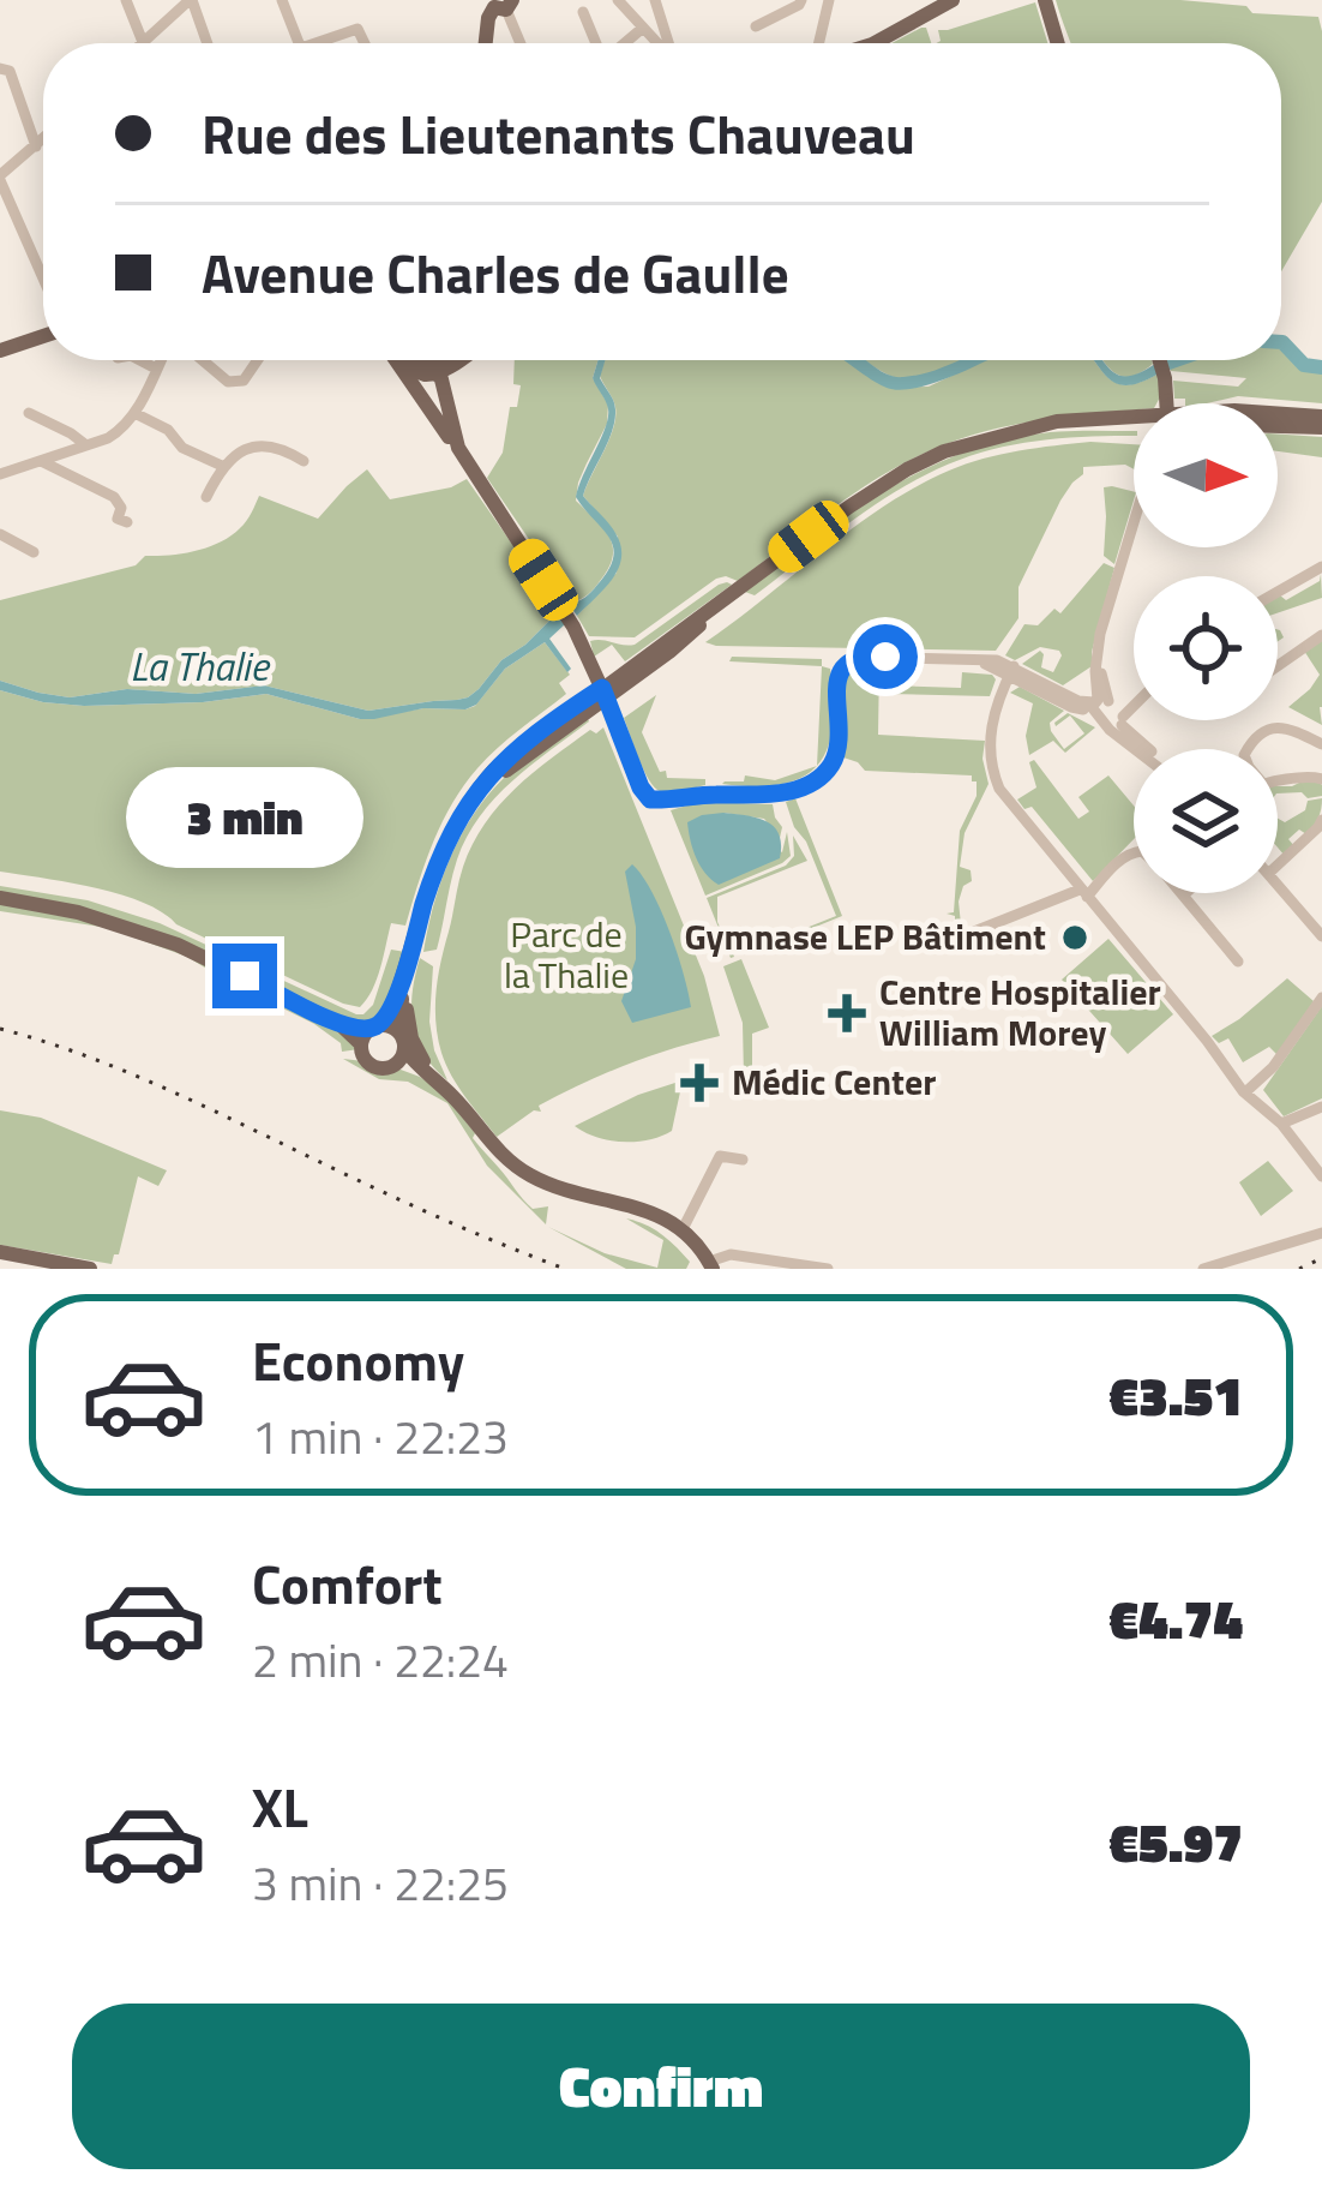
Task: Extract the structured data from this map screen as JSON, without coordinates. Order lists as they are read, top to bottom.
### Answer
{
  "water": ["La Thalie"],
  "parks": ["Parc de la Thalie"],
  "places": {
    "other": ["Gymnase LEP Bâtiment"],
    "health": ["Centre Hospitalier William Morey", "Médic Center"]
  },
  "north": "right",
  "page": {
    "banner": ["Rue des Lieutenants Chauveau", "Avenue Charles de Gaulle"],
    "bubble": "3 min",
    "list": [
      {
        "name": "Economy",
        "note": "1 min · 22:23",
        "value": "€3.51"
      },
      {
        "name": "Comfort",
        "note": "2 min · 22:24",
        "value": "€4.74"
      },
      {
        "name": "XL",
        "note": "3 min · 22:25",
        "value": "€5.97"
      }
    ],
    "buttons": "Confirm"
  }
}
